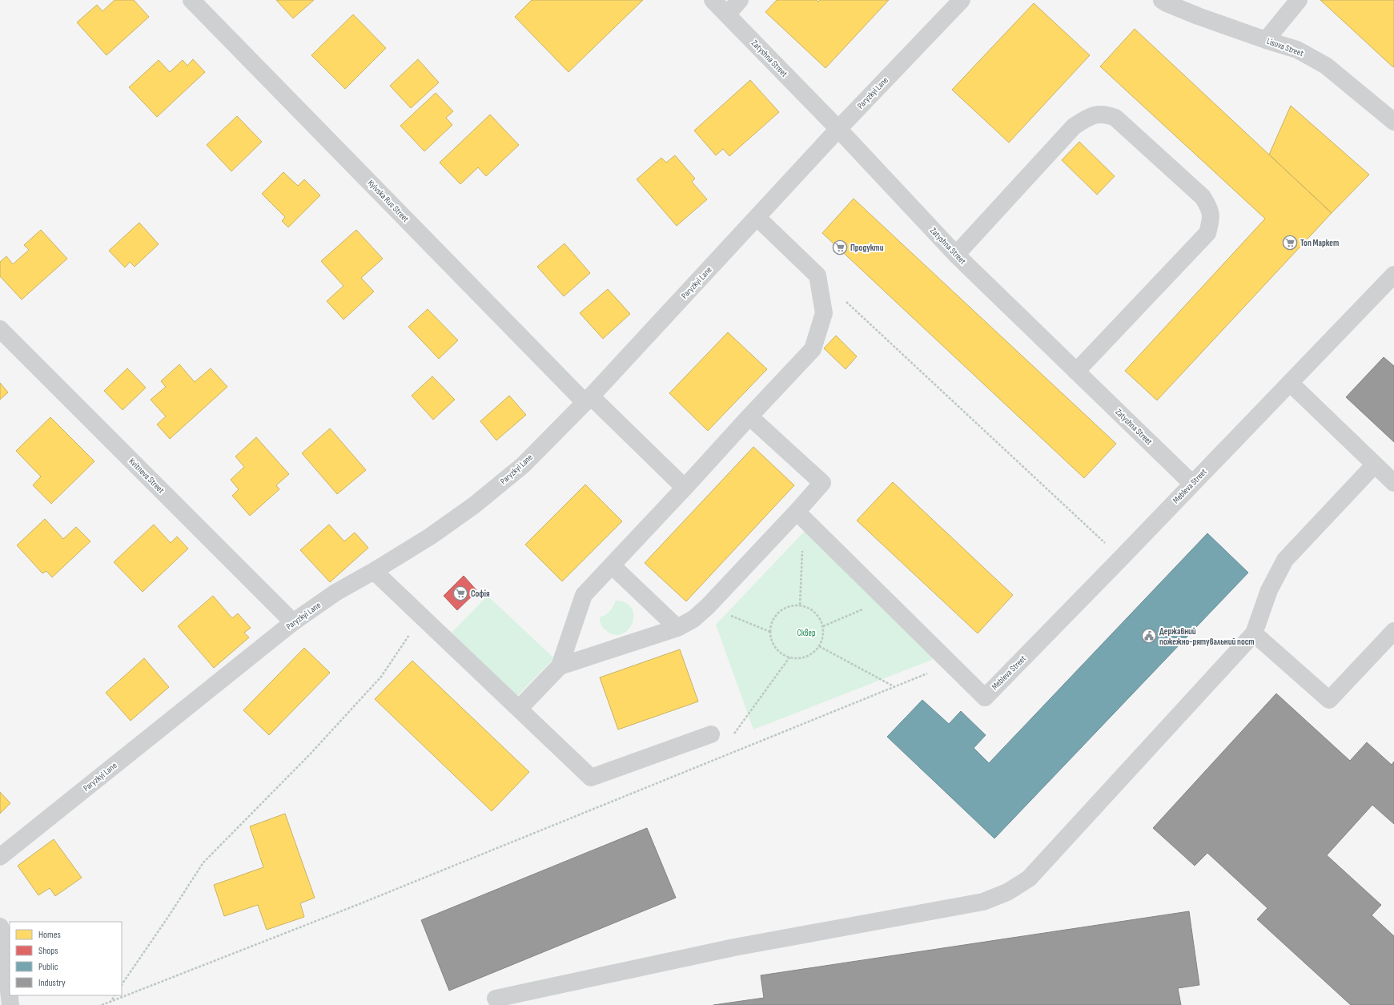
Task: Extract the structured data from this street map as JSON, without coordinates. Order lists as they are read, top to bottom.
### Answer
{
  "streets": {
    "street": [
      "Lisova Street",
      "Zatyshna Street",
      "Paryzkyi Lane",
      "Kyivska Rus Street",
      "Kvitneva Street",
      "Mebleva Street"
    ]
  },
  "crossings": [
    ["Zatyshna Street", "Paryzkyi Lane"],
    ["Zatyshna Street", "Mebleva Street"],
    ["Paryzkyi Lane", "Kyivska Rus Street"],
    ["Paryzkyi Lane", "Kvitneva Street"]
  ],
  "parks": ["Сквер"],
  "places": {
    "supermarket": ["Топ Маркет", "Продукти", "Софія"],
    "public building": ["Державний пожежно-рятувальний пост"]
  },
  "legend": [
    "Homes",
    "Shops",
    "Public",
    "Industry"
  ]
}
